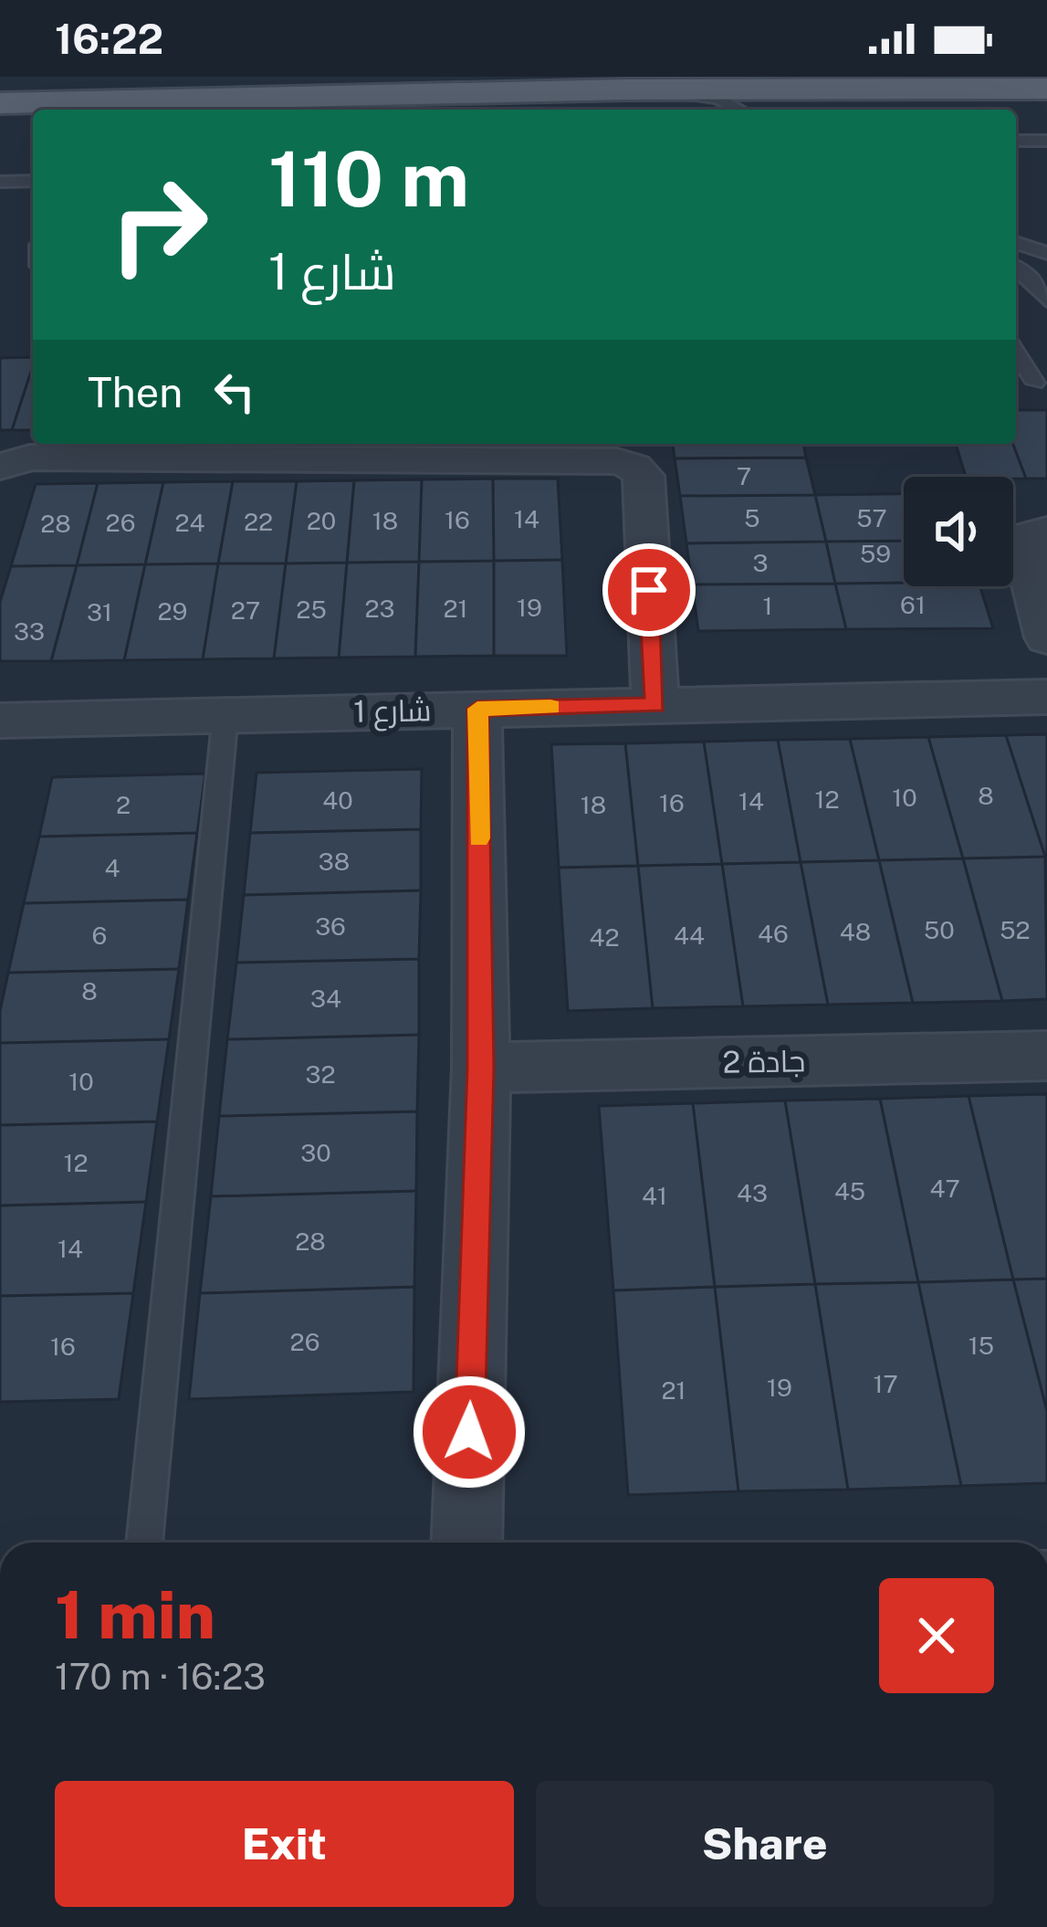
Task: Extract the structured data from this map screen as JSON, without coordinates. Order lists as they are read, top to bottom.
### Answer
{
  "streets": {
    "street": ["شارع 1", "جادة 2"]
  },
  "house_numbers": [
    "7",
    "5",
    "57",
    "14",
    "16",
    "20",
    "18",
    "22",
    "26",
    "24",
    "28",
    "59",
    "3",
    "61",
    "1",
    "19",
    "23",
    "21",
    "25",
    "27",
    "29",
    "31",
    "33",
    "8",
    "10",
    "12",
    "40",
    "14",
    "16",
    "2",
    "18",
    "38",
    "4",
    "36",
    "50",
    "52",
    "48",
    "46",
    "6",
    "44",
    "42",
    "8",
    "34",
    "32",
    "10",
    "30",
    "12",
    "47",
    "45",
    "43",
    "41",
    "28",
    "14",
    "26",
    "15",
    "16",
    "17",
    "19",
    "21"
  ],
  "page": {
    "status": "16:22",
    "turn": ["110 m", "شارع 1"],
    "then": "Then",
    "heading": ["1 min", "170 m · 16:23"],
    "buttons": ["Exit", "Share"]
  }
}
